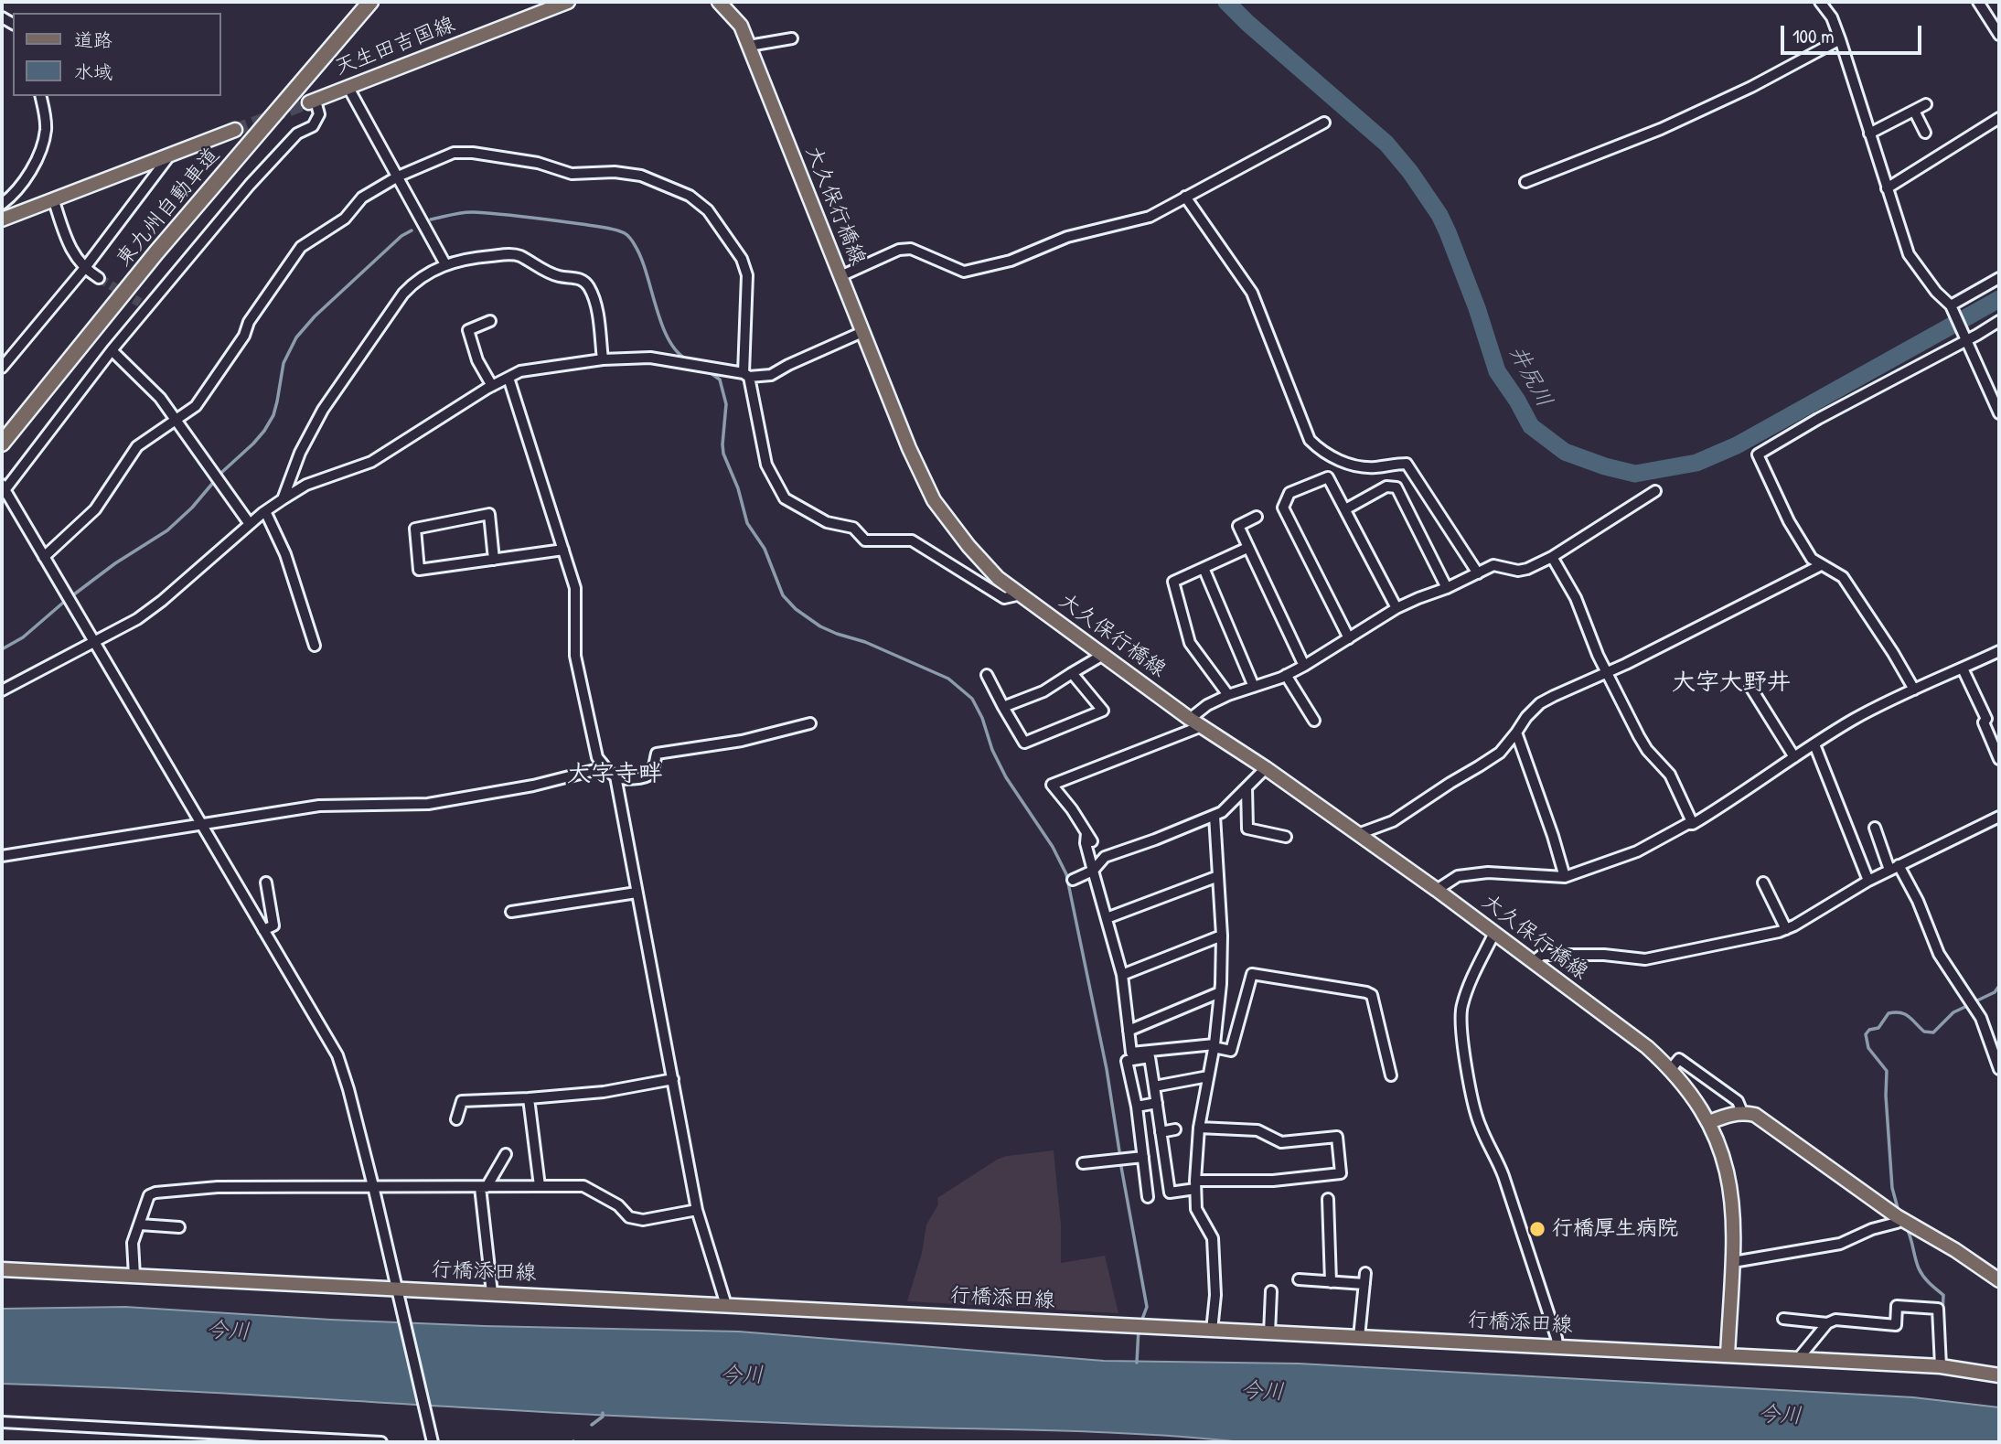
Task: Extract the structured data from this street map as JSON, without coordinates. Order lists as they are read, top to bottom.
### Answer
{
  "streets": {
    "highway": ["東九州自動車道"],
    "main road": ["天生田吉国線", "大久保行橋線", "行橋添田線"]
  },
  "crossings": [
    ["大久保行橋線", "行橋添田線"]
  ],
  "districts": ["大字大野井", "大字寺畔"],
  "water": ["井尻川", "今川"],
  "places": ["行橋厚生病院"],
  "legend": ["道路", "水域"],
  "scale_bar": "100 m"
}
